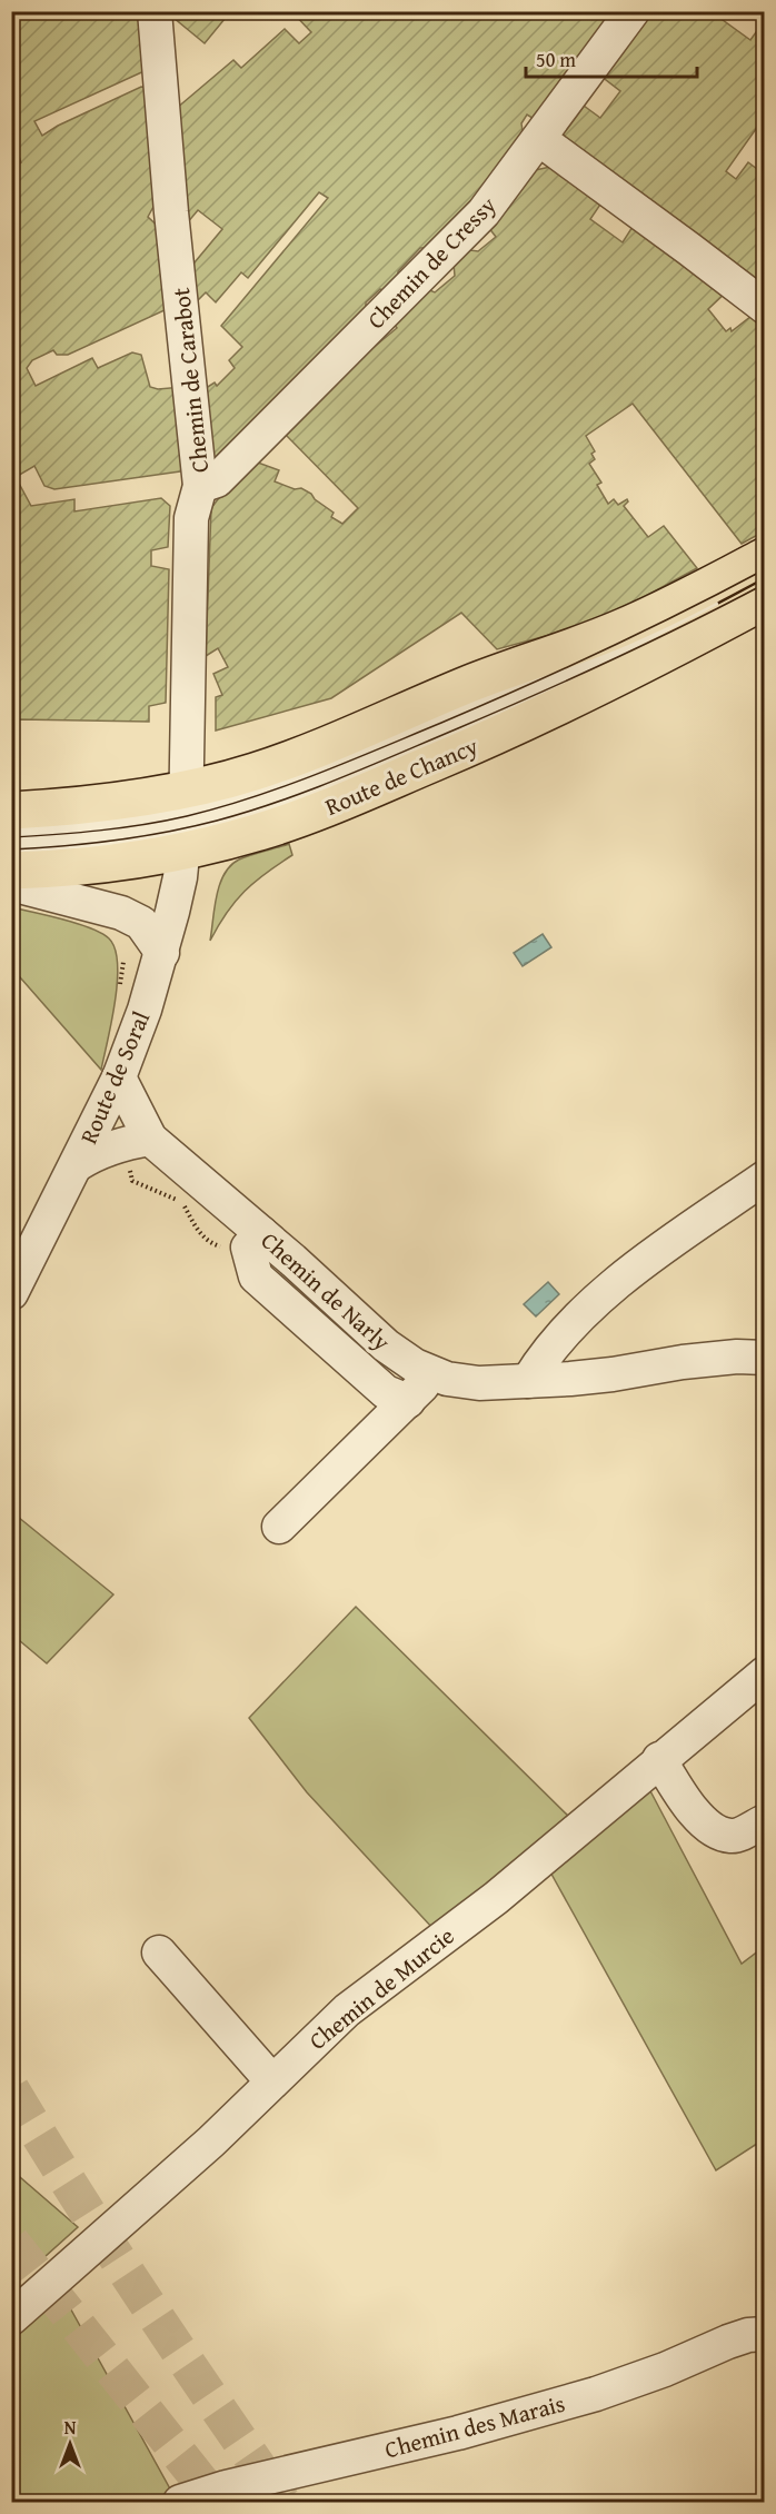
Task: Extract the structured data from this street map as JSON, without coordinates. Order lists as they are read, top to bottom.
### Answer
{
  "streets": {
    "main road": ["Route de Chancy"],
    "street": [
      "Chemin de Cressy",
      "Chemin de Carabot",
      "Route de Soral",
      "Chemin de Narly",
      "Chemin de Murcie",
      "Chemin des Marais"
    ]
  },
  "crossings": [
    ["Chemin de Cressy", "Chemin de Carabot"],
    ["Chemin de Carabot", "Route de Chancy"],
    ["Chemin de Carabot", "Route de Soral"],
    ["Route de Chancy", "Route de Soral"],
    ["Route de Soral", "Chemin de Narly"]
  ],
  "scale_bar": "50 m",
  "north": "top"
}
